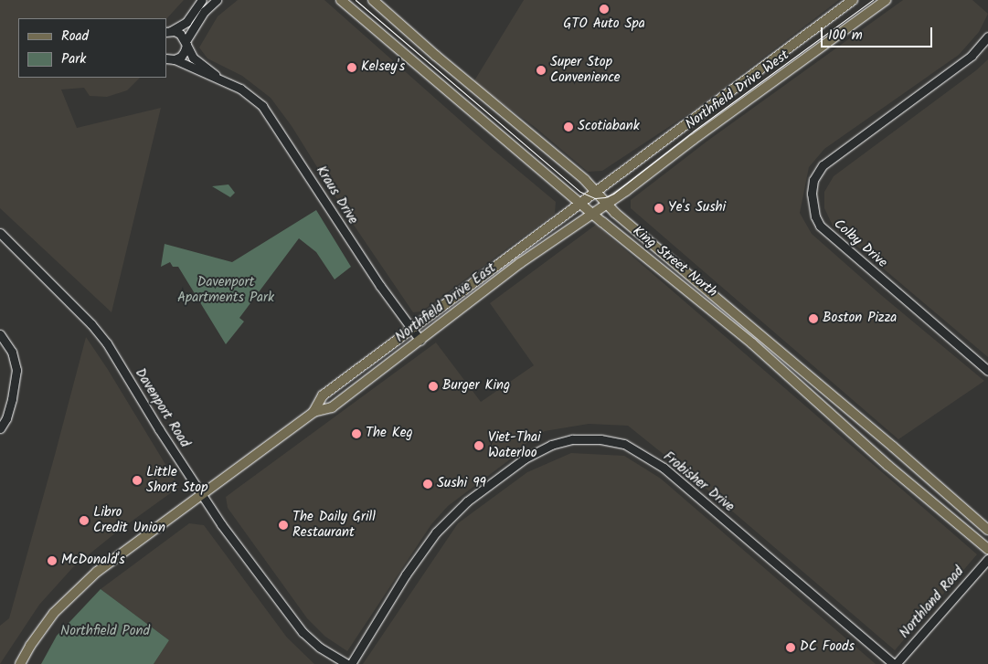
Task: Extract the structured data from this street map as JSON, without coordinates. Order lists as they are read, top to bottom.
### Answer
{
  "streets": {
    "main road": ["Northfield Drive West", "King Street North", "Northfield Drive East"],
    "street": [
      "Kraus Drive",
      "Colby Drive",
      "Davenport Road",
      "Frobisher Drive",
      "Northland Road"
    ]
  },
  "crossings": [
    ["Northfield Drive West", "King Street North"],
    ["Northfield Drive West", "Northfield Drive East"],
    ["Kraus Drive", "Northfield Drive East"],
    ["King Street North", "Northfield Drive East"],
    ["Northfield Drive East", "Davenport Road"],
    ["Frobisher Drive", "Northland Road"]
  ],
  "parks": ["Davenport Apartments Park", "Northfield Pond"],
  "places": [
    "GTO Auto Spa",
    "Kelsey's",
    "Super Stop Convenience",
    "Scotiabank",
    "Ye's Sushi",
    "Boston Pizza",
    "Burger King",
    "The Keg",
    "Viet-Thai Waterloo",
    "Little Short Stop",
    "Sushi 99",
    "Libro Credit Union",
    "The Daily Grill Restaurant",
    "McDonald's",
    "DC Foods"
  ],
  "legend": ["Road", "Park"],
  "scale_bar": "100 m"
}
